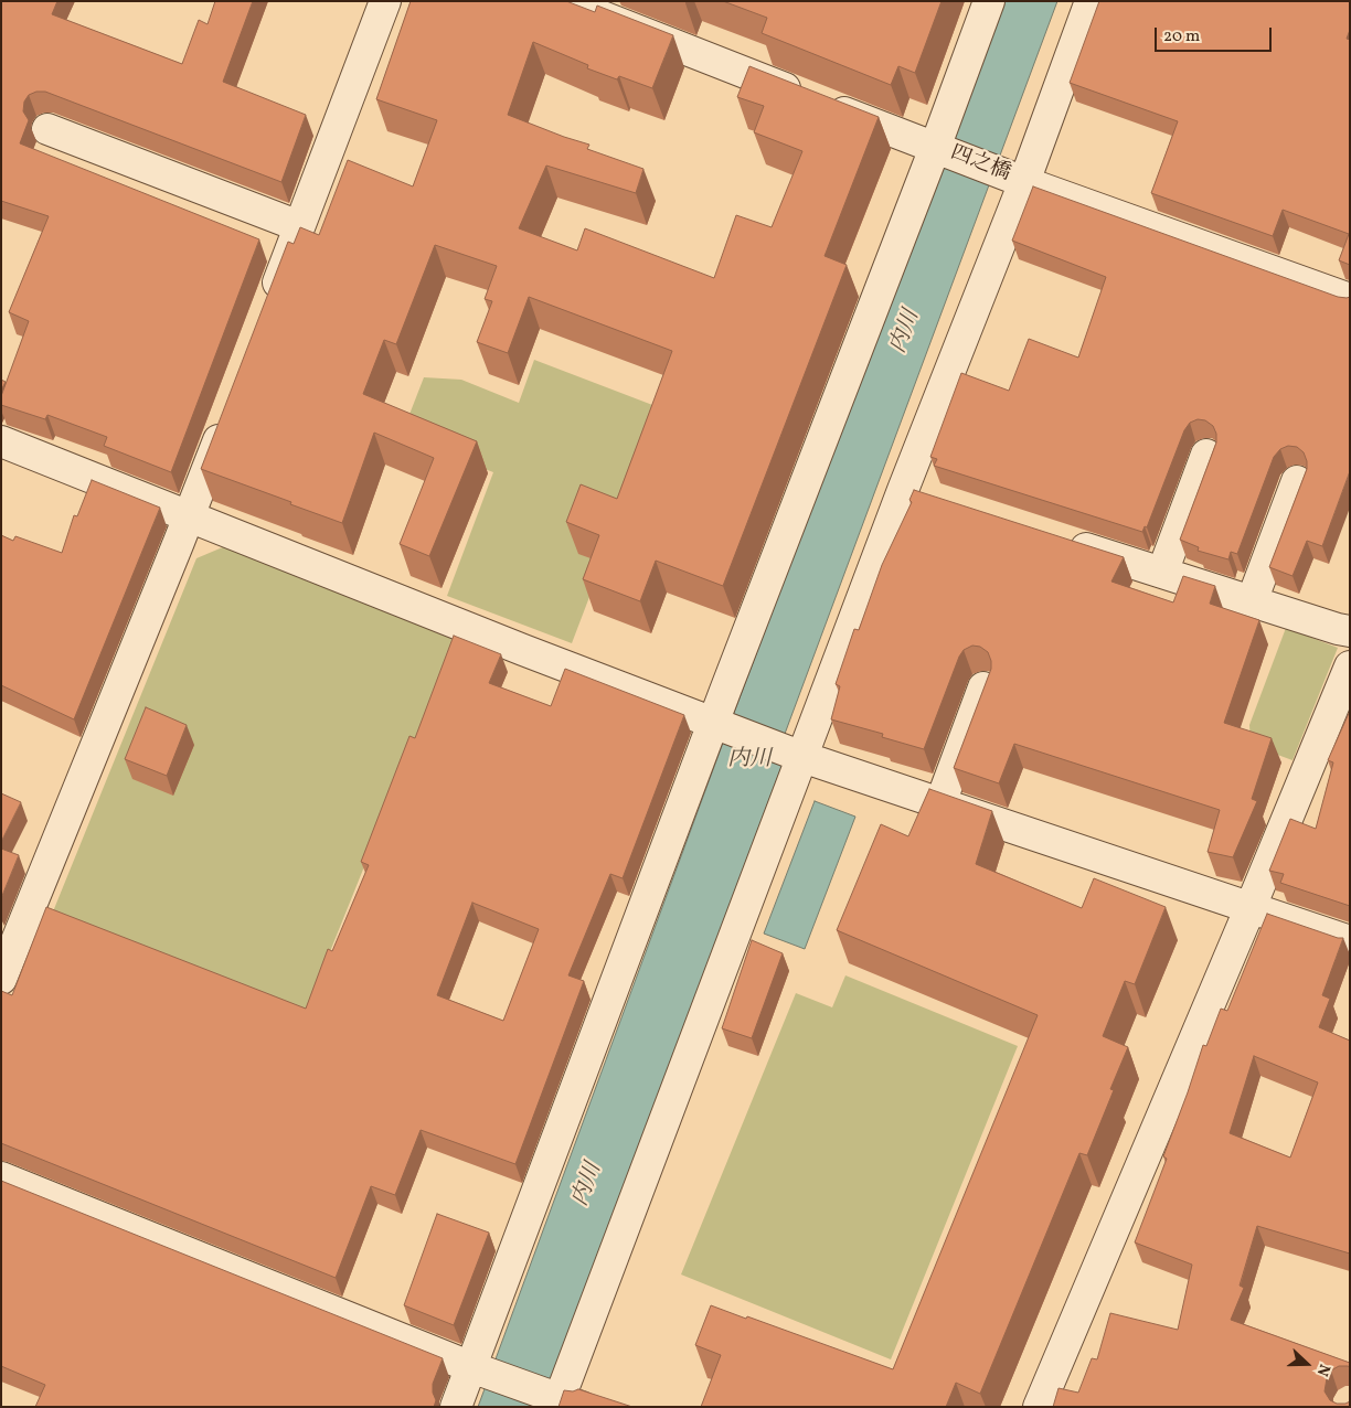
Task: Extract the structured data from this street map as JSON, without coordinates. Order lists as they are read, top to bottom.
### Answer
{
  "streets": {
    "street": ["四之橋"]
  },
  "water": ["内川"],
  "scale_bar": "20 m",
  "north": "right"
}
